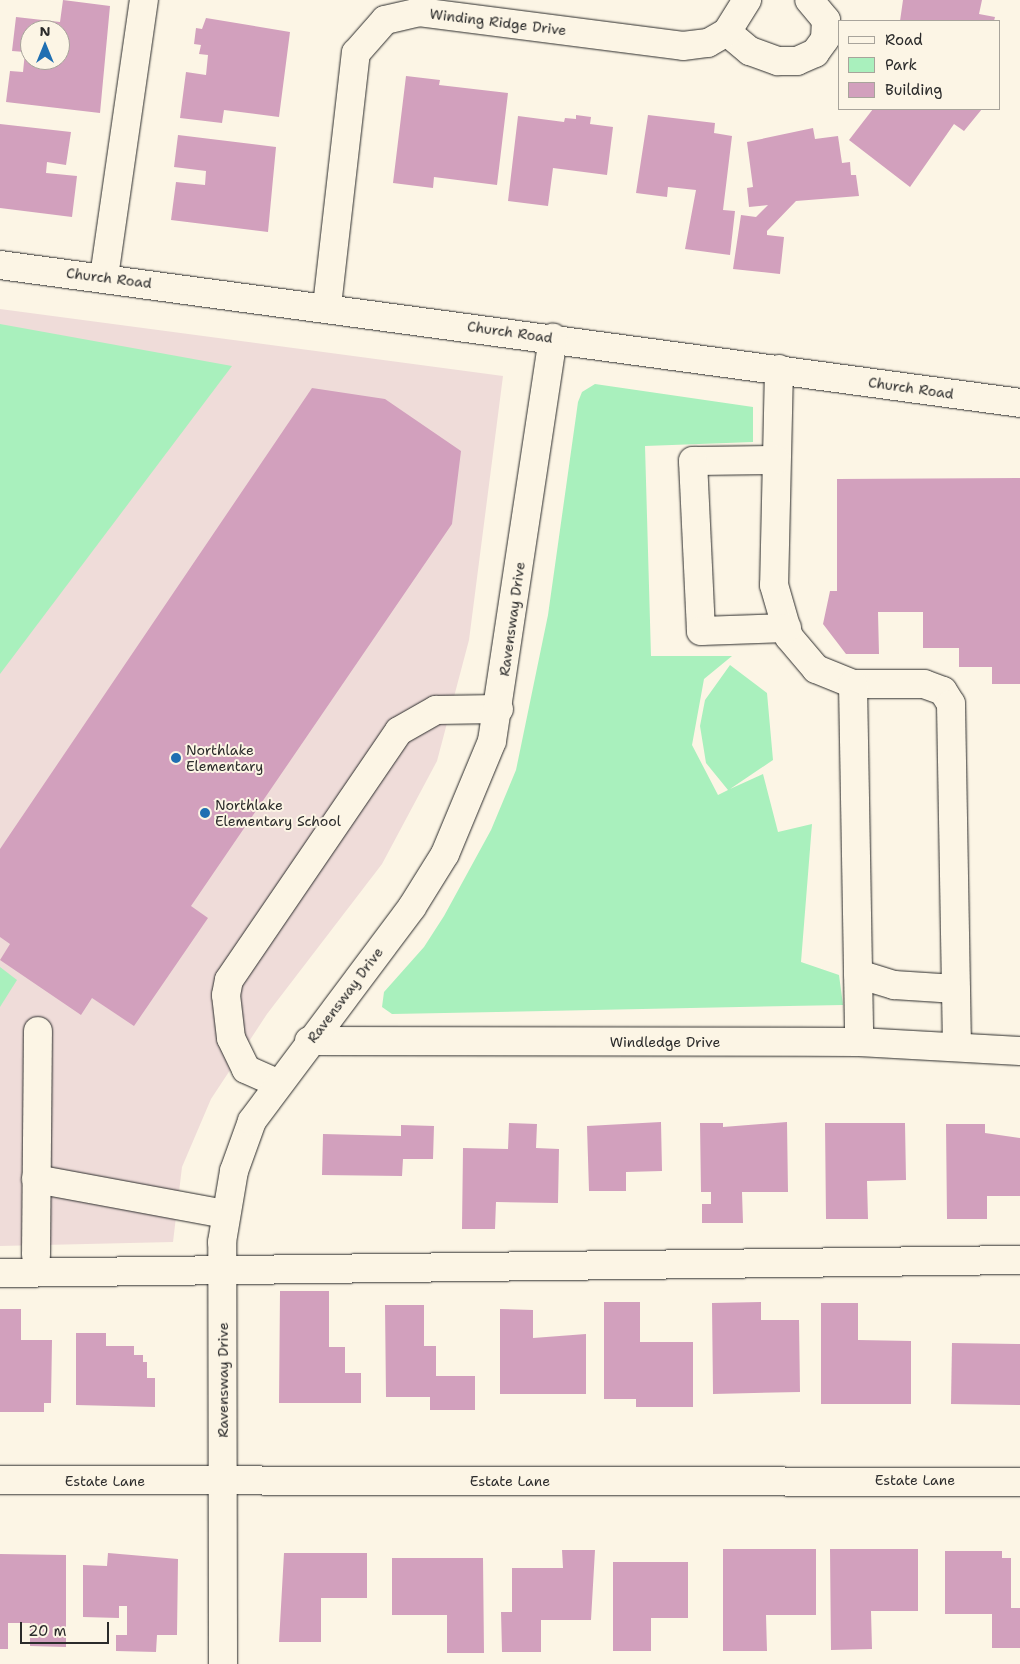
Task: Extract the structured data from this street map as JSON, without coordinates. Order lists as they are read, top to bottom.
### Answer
{
  "streets": {
    "street": [
      "Winding Ridge Drive",
      "Church Road",
      "Ravensway Drive",
      "Windledge Drive",
      "Estate Lane"
    ]
  },
  "crossings": [
    ["Winding Ridge Drive", "Church Road"],
    ["Church Road", "Ravensway Drive"],
    ["Ravensway Drive", "Windledge Drive"],
    ["Ravensway Drive", "Estate Lane"]
  ],
  "places": ["Northlake Elementary", "Northlake Elementary School"],
  "legend": ["Road", "Park", "Building"],
  "scale_bar": "20 m",
  "north": "top"
}
